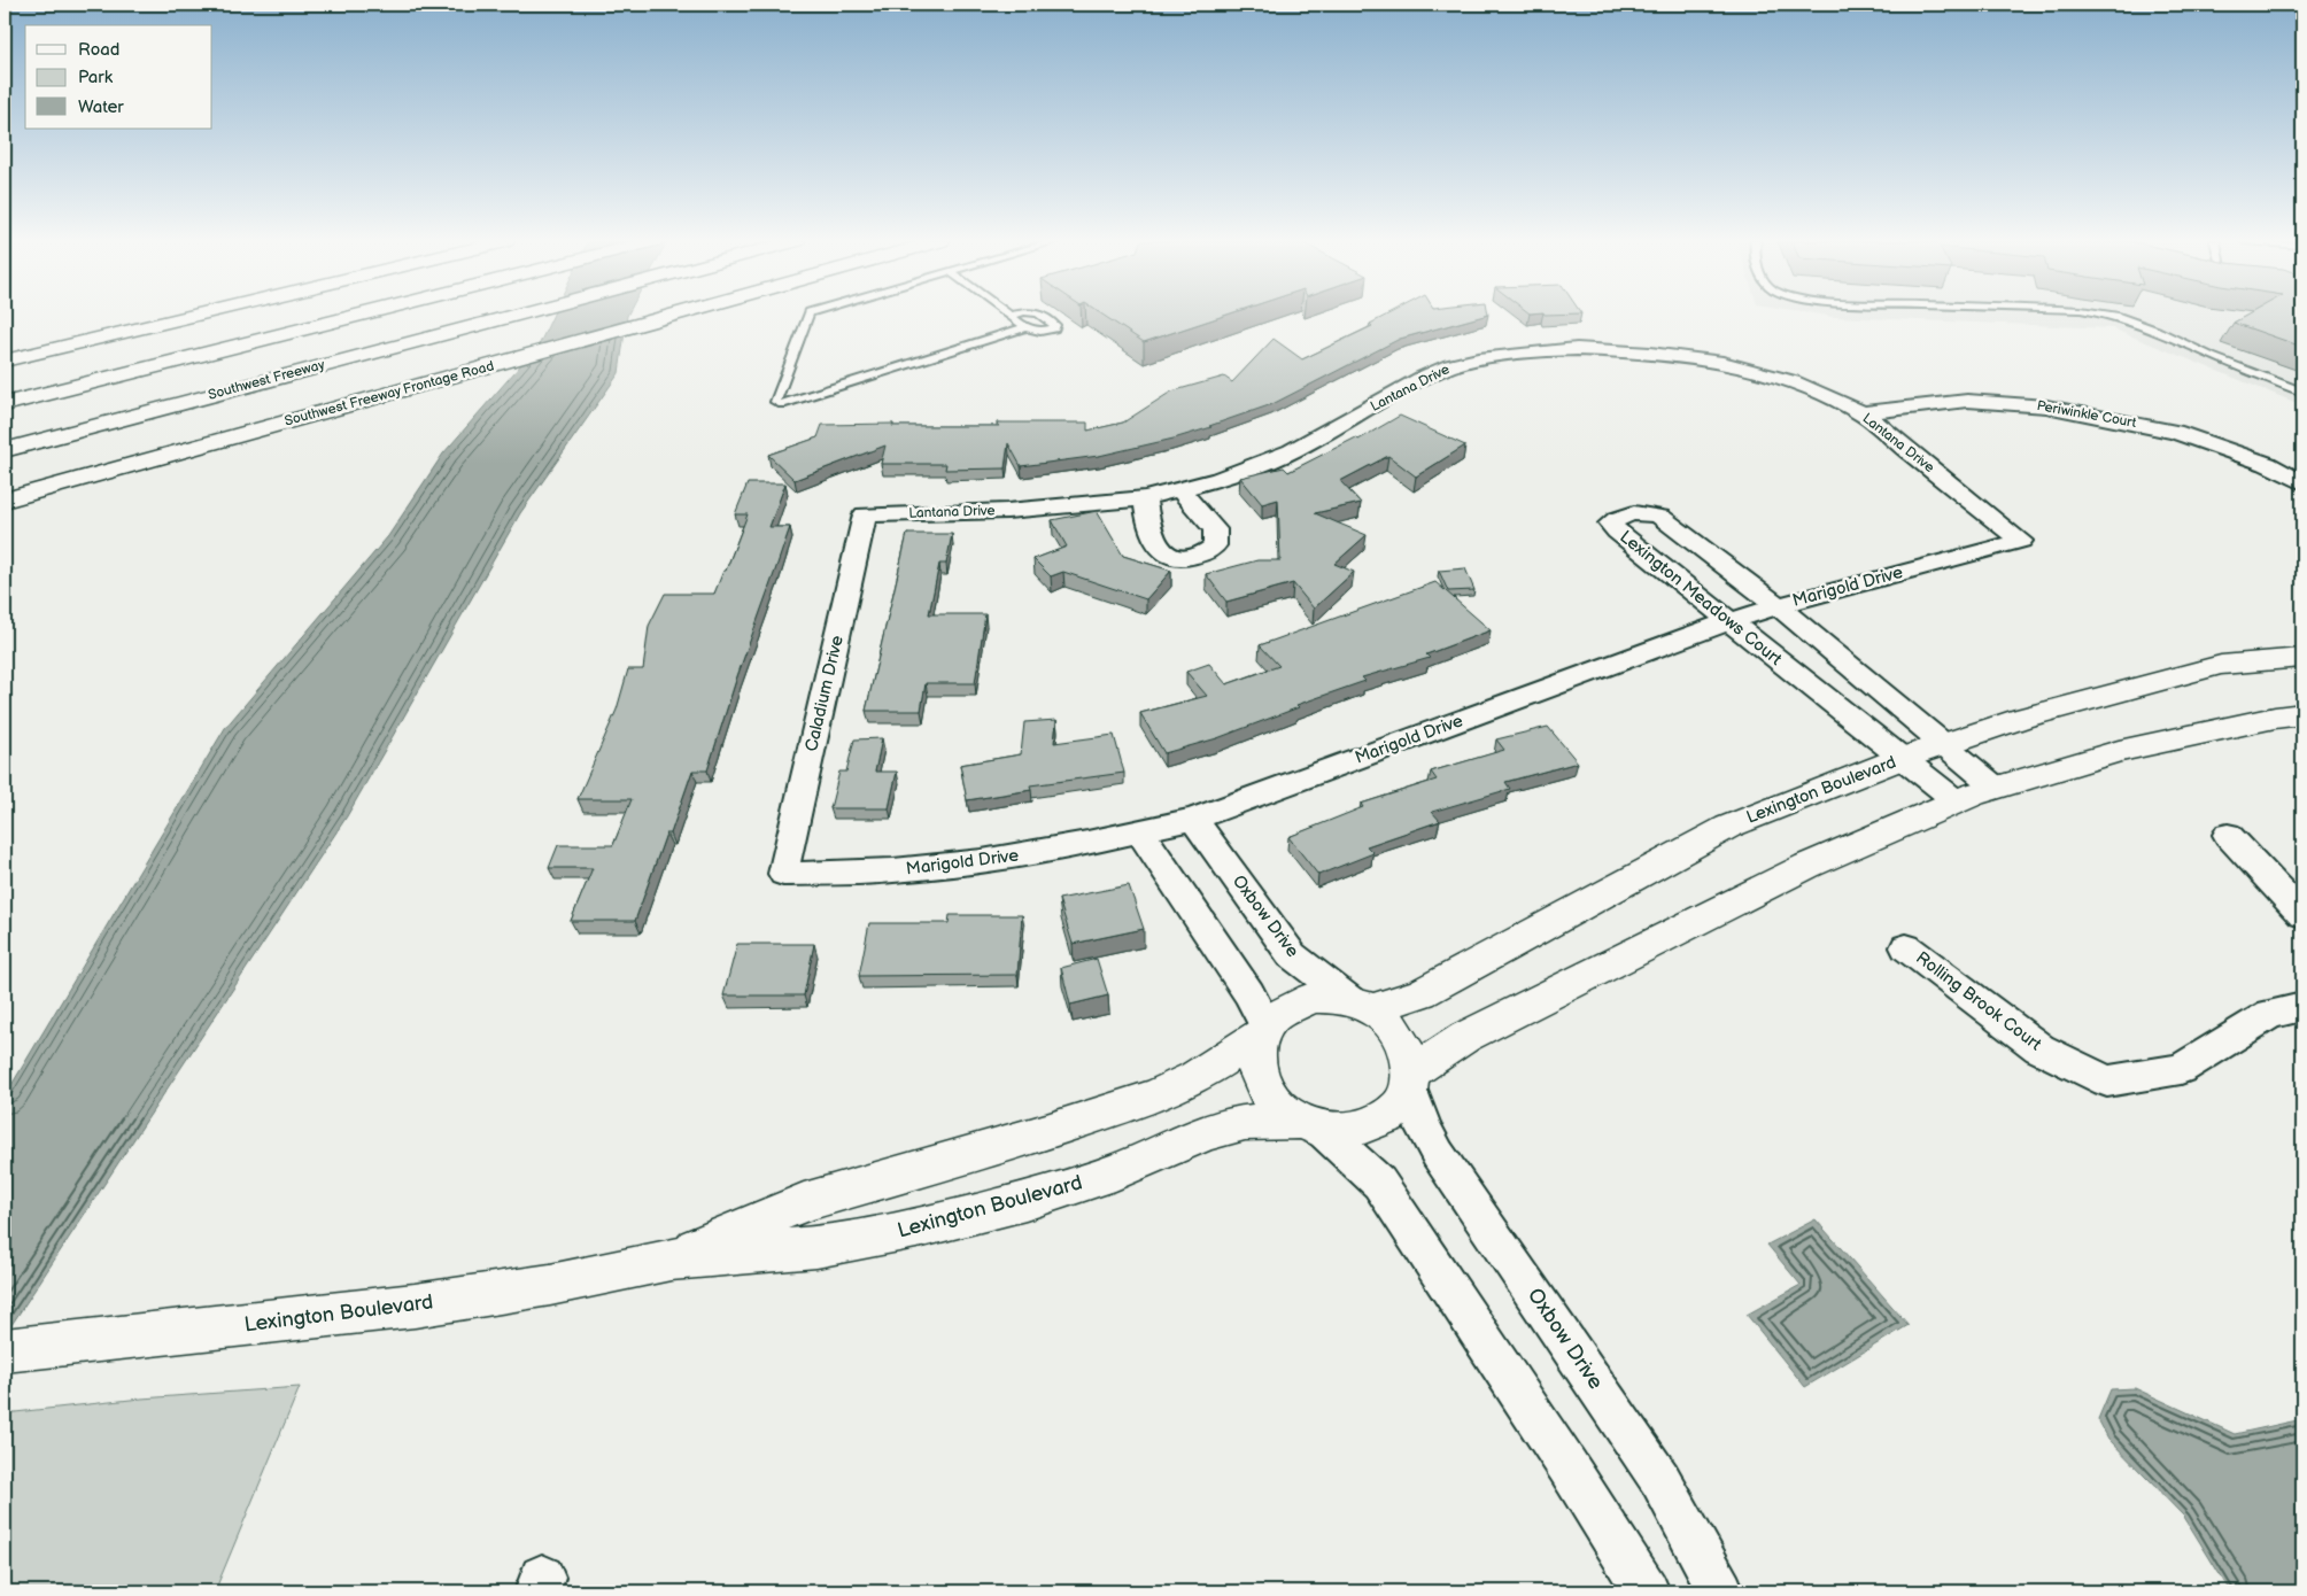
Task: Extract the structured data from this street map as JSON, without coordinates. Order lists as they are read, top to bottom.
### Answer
{
  "streets": {
    "main road": ["Southwest Freeway", "Southwest Freeway Frontage Road", "Lexington Boulevard"],
    "street": [
      "Lantana Drive",
      "Periwinkle Court",
      "Marigold Drive",
      "Lexington Meadows Court",
      "Caladium Drive",
      "Oxbow Drive",
      "Rolling Brook Court"
    ]
  },
  "crossings": [
    ["Lantana Drive", "Periwinkle Court"],
    ["Lantana Drive", "Marigold Drive"],
    ["Lantana Drive", "Caladium Drive"],
    ["Marigold Drive", "Lexington Meadows Court"],
    ["Marigold Drive", "Caladium Drive"],
    ["Marigold Drive", "Oxbow Drive"],
    ["Lexington Meadows Court", "Lexington Boulevard"],
    ["Lexington Boulevard", "Oxbow Drive"]
  ],
  "legend": ["Road", "Park", "Water"]
}
